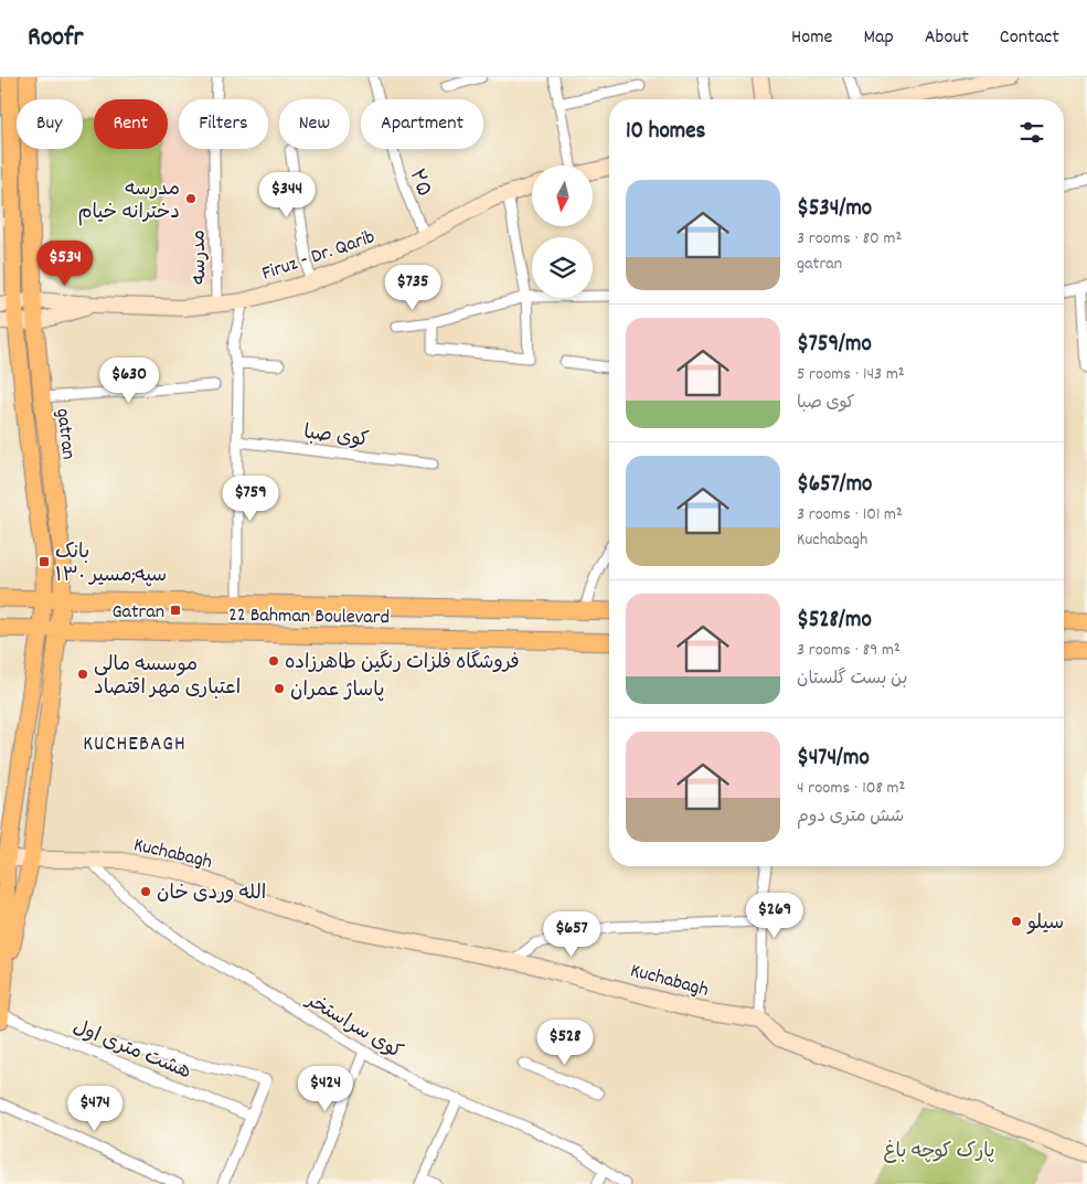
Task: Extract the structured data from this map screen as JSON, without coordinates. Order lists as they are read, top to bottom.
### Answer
{
  "streets": {
    "main road": [
      "Firuz - Dr. Qarib",
      "gatran",
      "22 Bahman Boulevard",
      "Kuchabagh"
    ],
    "street": [
      "۲۵",
      "مدرسه",
      "کوی صبا",
      "کوی سراستخر",
      "هشت متری اول"
    ]
  },
  "crossings": [
    ["۲۵", "Firuz - Dr. Qarib"],
    ["Firuz - Dr. Qarib", "مدرسه"],
    ["Firuz - Dr. Qarib", "gatran"],
    ["gatran", "22 Bahman Boulevard"],
    ["gatran", "Kuchabagh"],
    ["Kuchabagh", "کوی سراستخر"]
  ],
  "districts": ["KUCHEBAGH"],
  "parks": ["پارک کوچه باغ"],
  "places": {
    "other": [
      "مدرسه دخترانه خیام",
      "فروشگاه فلزات رنگین طاهرزاده",
      "موسسه مالی اعتباری مهر اقتصاد",
      "پاساژ عمران",
      "الله وردی خان",
      "سیلو"
    ],
    "transit": ["بانک سپه;مسیر ۱۳۰", "Gatran"]
  },
  "north": "bottom",
  "page": {
    "header": "Roofr",
    "nav": [
      "Home",
      "Map",
      "About",
      "Contact"
    ],
    "chip": [
      "Buy",
      "Rent",
      "Filters",
      "New",
      "Apartment"
    ],
    "heading": "10 homes",
    "list": [
      {
        "name": "$534/mo",
        "note": "3 rooms · 80 m² · gatran"
      },
      {
        "name": "$759/mo",
        "note": "5 rooms · 143 m² · کوی صبا"
      },
      {
        "name": "$657/mo",
        "note": "3 rooms · 101 m² · Kuchabagh"
      },
      {
        "name": "$528/mo",
        "note": "3 rooms · 89 m² · بن بست گلستان"
      },
      {
        "name": "$474/mo",
        "note": "4 rooms · 108 m² · شش متری دوم"
      }
    ],
    "price": [
      "$344",
      "$534",
      "$735",
      "$630",
      "$759",
      "$269",
      "$657",
      "$528",
      "$424",
      "$474"
    ]
  }
}
